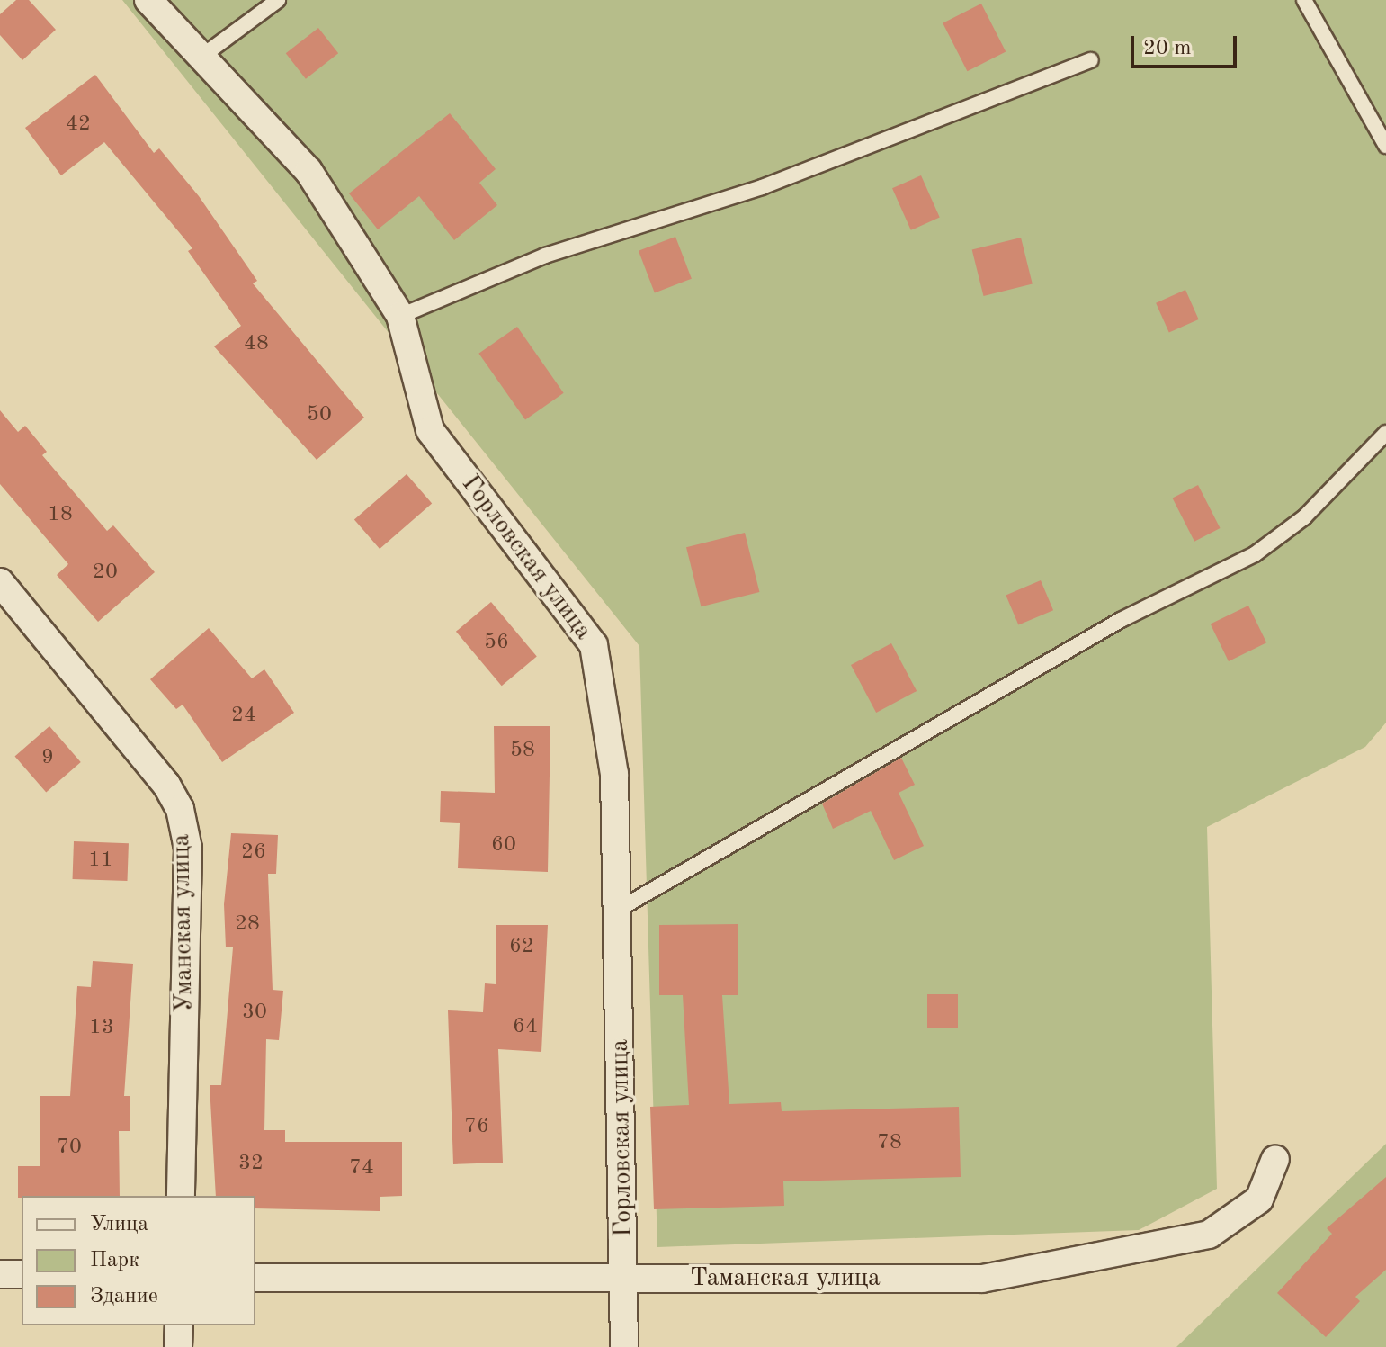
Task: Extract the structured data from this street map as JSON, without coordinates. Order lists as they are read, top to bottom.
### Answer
{
  "streets": {
    "street": ["Горловская улица", "Уманская улица", "Таманская улица"]
  },
  "crossings": [
    ["Горловская улица", "Таманская улица"]
  ],
  "house_numbers": [
    "42",
    "48",
    "50",
    "18",
    "20",
    "56",
    "24",
    "58",
    "9",
    "60",
    "26",
    "11",
    "28",
    "62",
    "30",
    "64",
    "13",
    "76",
    "78",
    "70",
    "32",
    "74"
  ],
  "legend": ["Улица", "Парк", "Здание"],
  "scale_bar": "20 m"
}
